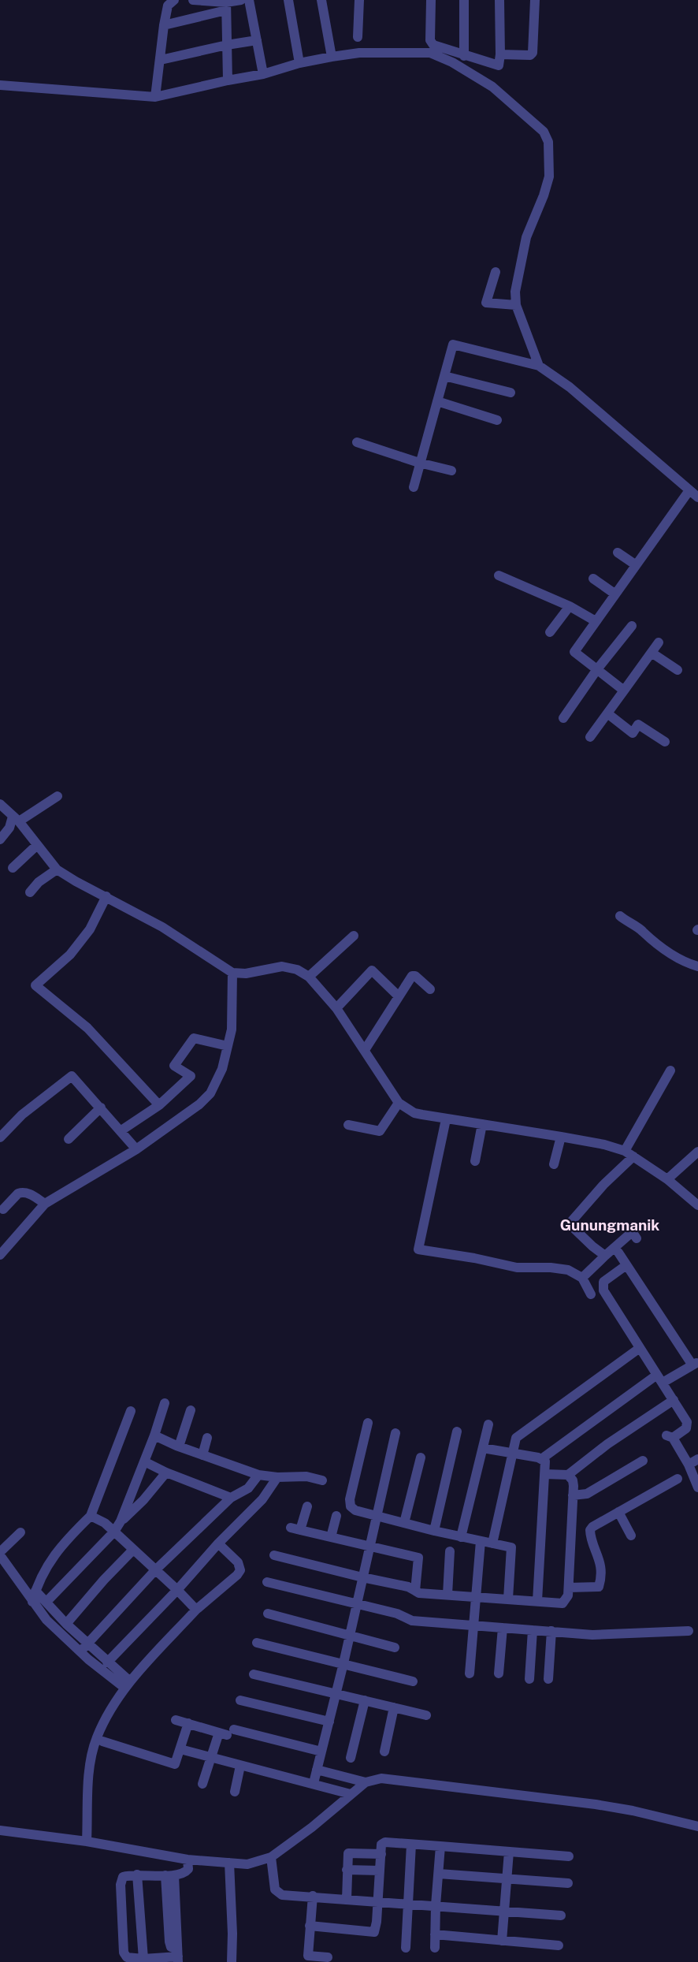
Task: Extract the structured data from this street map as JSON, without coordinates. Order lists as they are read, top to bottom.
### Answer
{
  "districts": ["Gunungmanik"]
}
